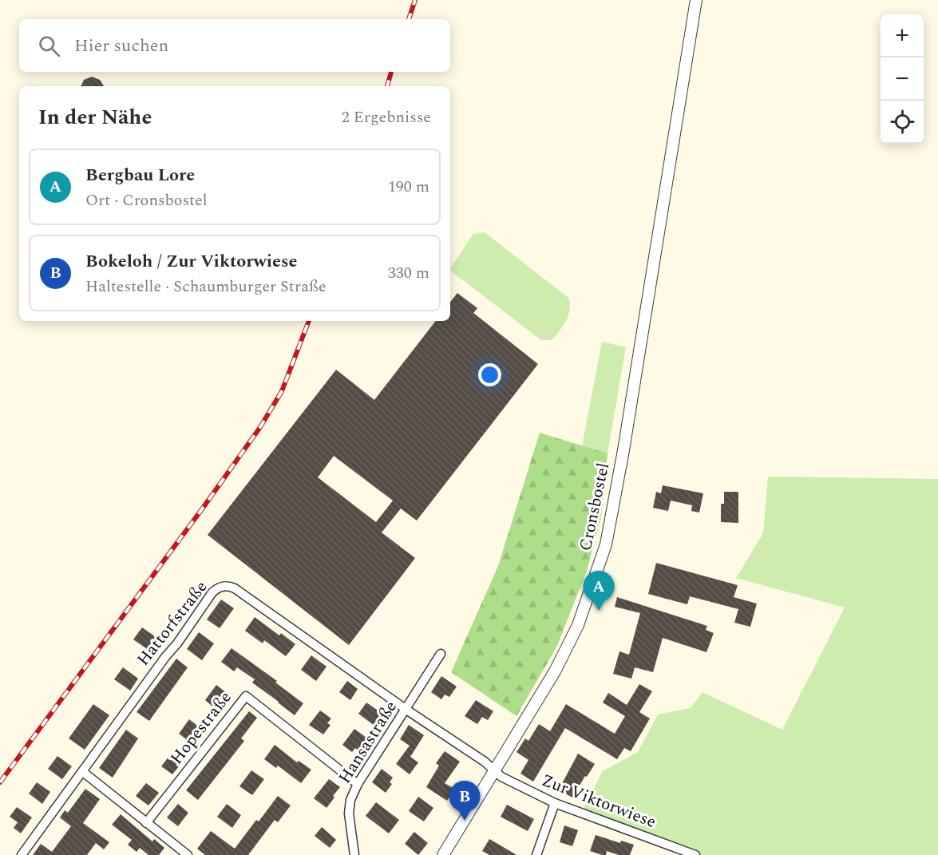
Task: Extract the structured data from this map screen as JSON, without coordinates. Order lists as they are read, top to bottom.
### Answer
{
  "streets": {
    "street": [
      "Cronsbostel",
      "Hattorfstraße",
      "Hopestraße",
      "Hansastraße",
      "Zur Viktorwiese"
    ]
  },
  "crossings": [
    ["Cronsbostel", "Hattorfstraße"],
    ["Cronsbostel", "Zur Viktorwiese"],
    ["Hattorfstraße", "Hansastraße"],
    ["Hattorfstraße", "Zur Viktorwiese"],
    ["Hopestraße", "Hansastraße"]
  ],
  "page": {
    "map_buttons": ["+", "−"],
    "search": "Hier suchen",
    "heading": ["In der Nähe", "2 Ergebnisse"],
    "list": [
      {
        "mark": "A",
        "name": "Bergbau Lore",
        "note": "Ort · Cronsbostel",
        "value": "190 m"
      },
      {
        "mark": "B",
        "name": "Bokeloh / Zur Viktorwiese",
        "note": "Haltestelle · Schaumburger Straße",
        "value": "330 m"
      }
    ],
    "pins": ["A", "B"]
  }
}
